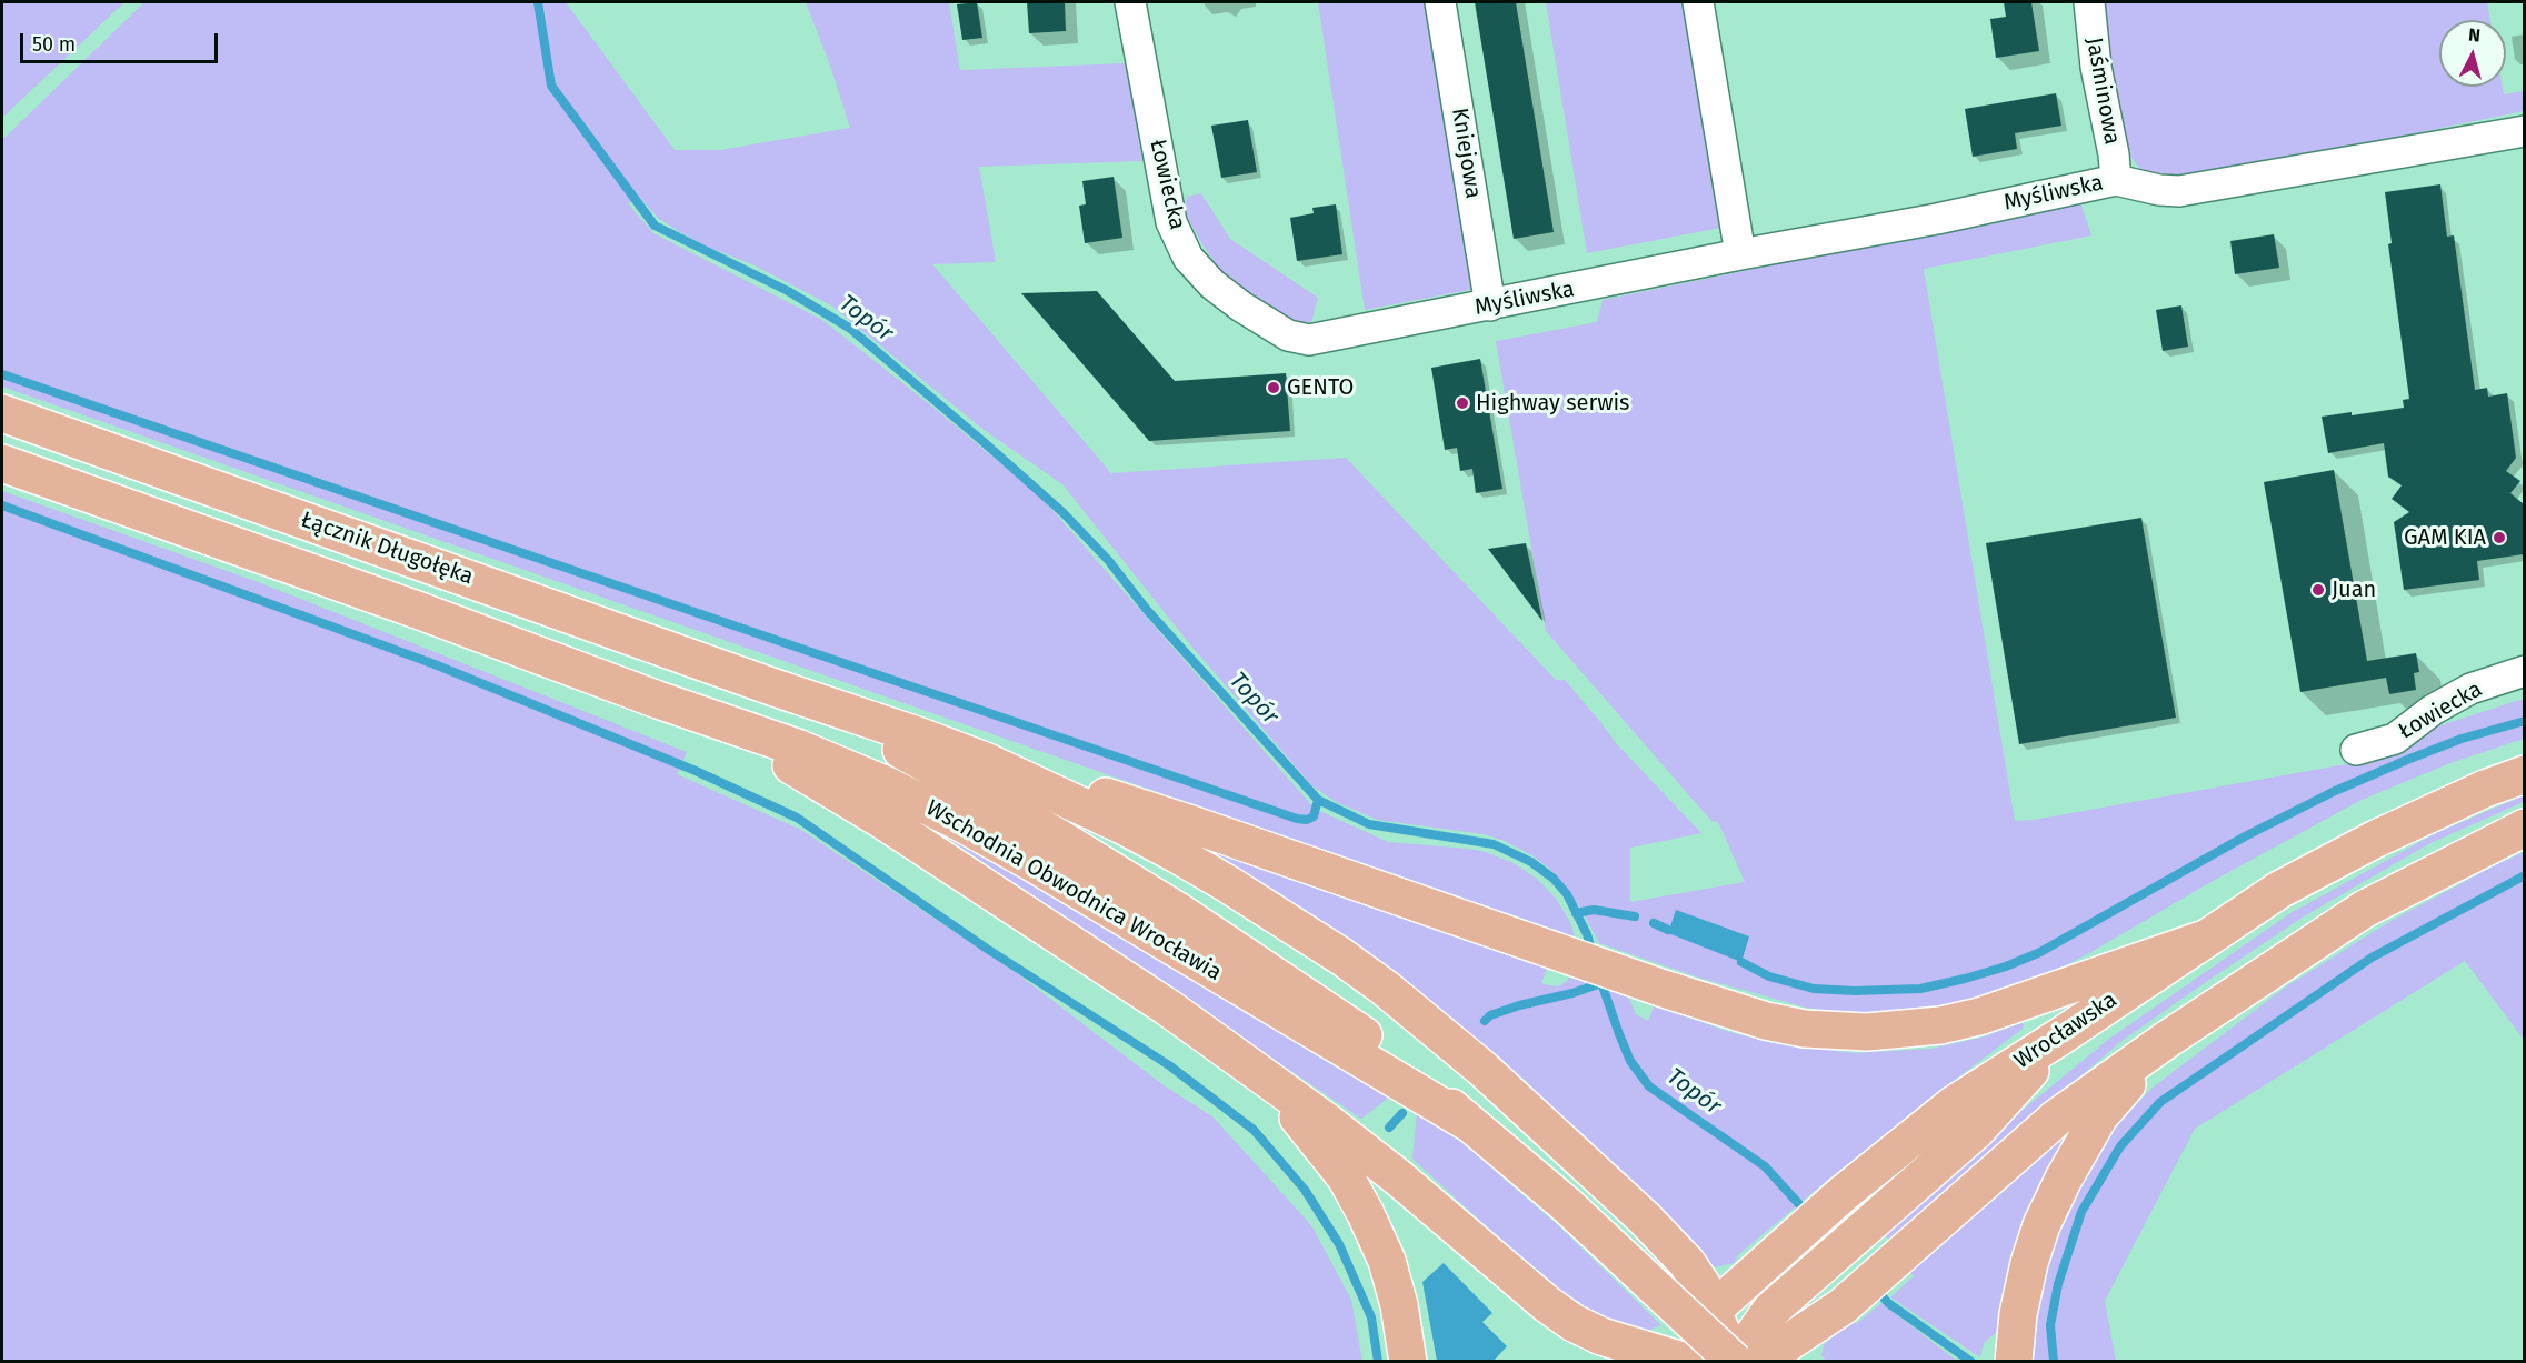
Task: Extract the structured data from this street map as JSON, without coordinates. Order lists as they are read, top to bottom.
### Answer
{
  "streets": {
    "main road": ["Łącznik Długołęka", "Wschodnia Obwodnica Wrocławia", "Wrocławska"],
    "street": [
      "Jaśminowa",
      "Kniejowa",
      "Łowiecka",
      "Myśliwska"
    ]
  },
  "crossings": [
    ["Jaśminowa", "Myśliwska"],
    ["Kniejowa", "Myśliwska"],
    ["Łowiecka", "Myśliwska"],
    ["Łącznik Długołęka", "Wschodnia Obwodnica Wrocławia"]
  ],
  "water": ["Topór"],
  "places": [
    "GENTO",
    "Highway serwis",
    "GAM KIA",
    "Juan"
  ],
  "scale_bar": "50 m",
  "north": "top"
}
